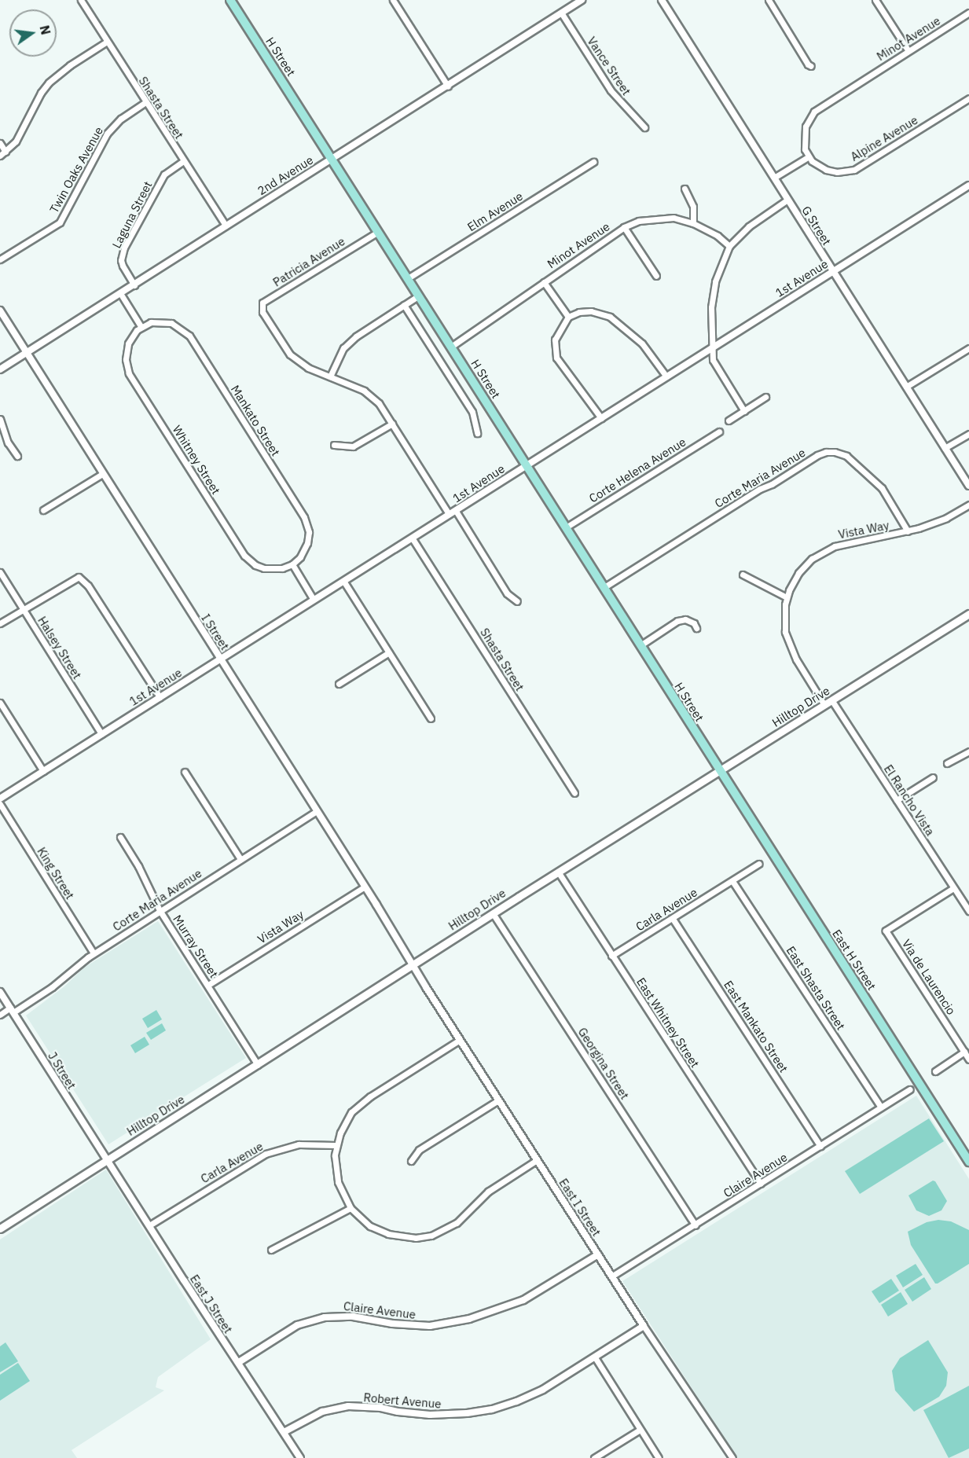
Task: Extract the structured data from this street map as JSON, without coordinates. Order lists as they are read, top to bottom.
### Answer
{
  "streets": {
    "main road": ["H Street", "Hilltop Drive", "East H Street"],
    "street": [
      "Minot Avenue",
      "Vance Street",
      "Shasta Street",
      "Alpine Avenue",
      "Twin Oaks Avenue",
      "2nd Avenue",
      "Elm Avenue",
      "Laguna Street",
      "G Street",
      "Patricia Avenue",
      "1st Avenue",
      "Mankato Street",
      "Whitney Street",
      "Corte Helena Avenue",
      "Corte Maria Avenue",
      "Vista Way",
      "I Street",
      "Halsey Street",
      "El Rancho Vista",
      "King Street",
      "Carla Avenue",
      "Murray Street",
      "Via de Laurencio",
      "East Shasta Street",
      "East Whitney Street",
      "East Mankato Street",
      "Georgina Street",
      "J Street",
      "Claire Avenue",
      "East I Street",
      "East J Street",
      "Robert Avenue"
    ]
  },
  "crossings": [
    ["Minot Avenue", "H Street"],
    ["Minot Avenue", "Alpine Avenue"],
    ["H Street", "2nd Avenue"],
    ["H Street", "Elm Avenue"],
    ["H Street", "Patricia Avenue"],
    ["H Street", "1st Avenue"],
    ["H Street", "Corte Helena Avenue"],
    ["H Street", "Corte Maria Avenue"],
    ["H Street", "Hilltop Drive"],
    ["H Street", "East H Street"],
    ["Vance Street", "2nd Avenue"],
    ["Shasta Street", "Twin Oaks Avenue"],
    ["Shasta Street", "2nd Avenue"],
    ["Shasta Street", "Laguna Street"],
    ["Shasta Street", "1st Avenue"],
    ["2nd Avenue", "Laguna Street"],
    ["2nd Avenue", "I Street"],
    ["G Street", "1st Avenue"],
    ["1st Avenue", "I Street"],
    ["1st Avenue", "Halsey Street"],
    ["Mankato Street", "Whitney Street"],
    ["Corte Maria Avenue", "Vista Way"],
    ["Corte Maria Avenue", "I Street"],
    ["Corte Maria Avenue", "King Street"],
    ["Corte Maria Avenue", "Murray Street"],
    ["Corte Maria Avenue", "J Street"],
    ["Vista Way", "I Street"],
    ["Vista Way", "Hilltop Drive"],
    ["Vista Way", "Murray Street"],
    ["I Street", "Hilltop Drive"],
    ["I Street", "East I Street"],
    ["Hilltop Drive", "El Rancho Vista"],
    ["Hilltop Drive", "Murray Street"],
    ["Hilltop Drive", "East H Street"],
    ["Hilltop Drive", "East Whitney Street"],
    ["Hilltop Drive", "Georgina Street"],
    ["Hilltop Drive", "J Street"],
    ["Hilltop Drive", "East I Street"],
    ["Hilltop Drive", "East J Street"],
    ["El Rancho Vista", "Via de Laurencio"],
    ["Carla Avenue", "East Shasta Street"],
    ["Carla Avenue", "East Whitney Street"],
    ["Carla Avenue", "East Mankato Street"],
    ["Carla Avenue", "East J Street"],
    ["East Shasta Street", "Claire Avenue"],
    ["East Whitney Street", "Claire Avenue"],
    ["East Mankato Street", "Claire Avenue"],
    ["Georgina Street", "Claire Avenue"],
    ["J Street", "East J Street"],
    ["Claire Avenue", "East I Street"],
    ["Claire Avenue", "East J Street"],
    ["East I Street", "Robert Avenue"],
    ["East J Street", "Robert Avenue"]
  ],
  "north": "right"
}
